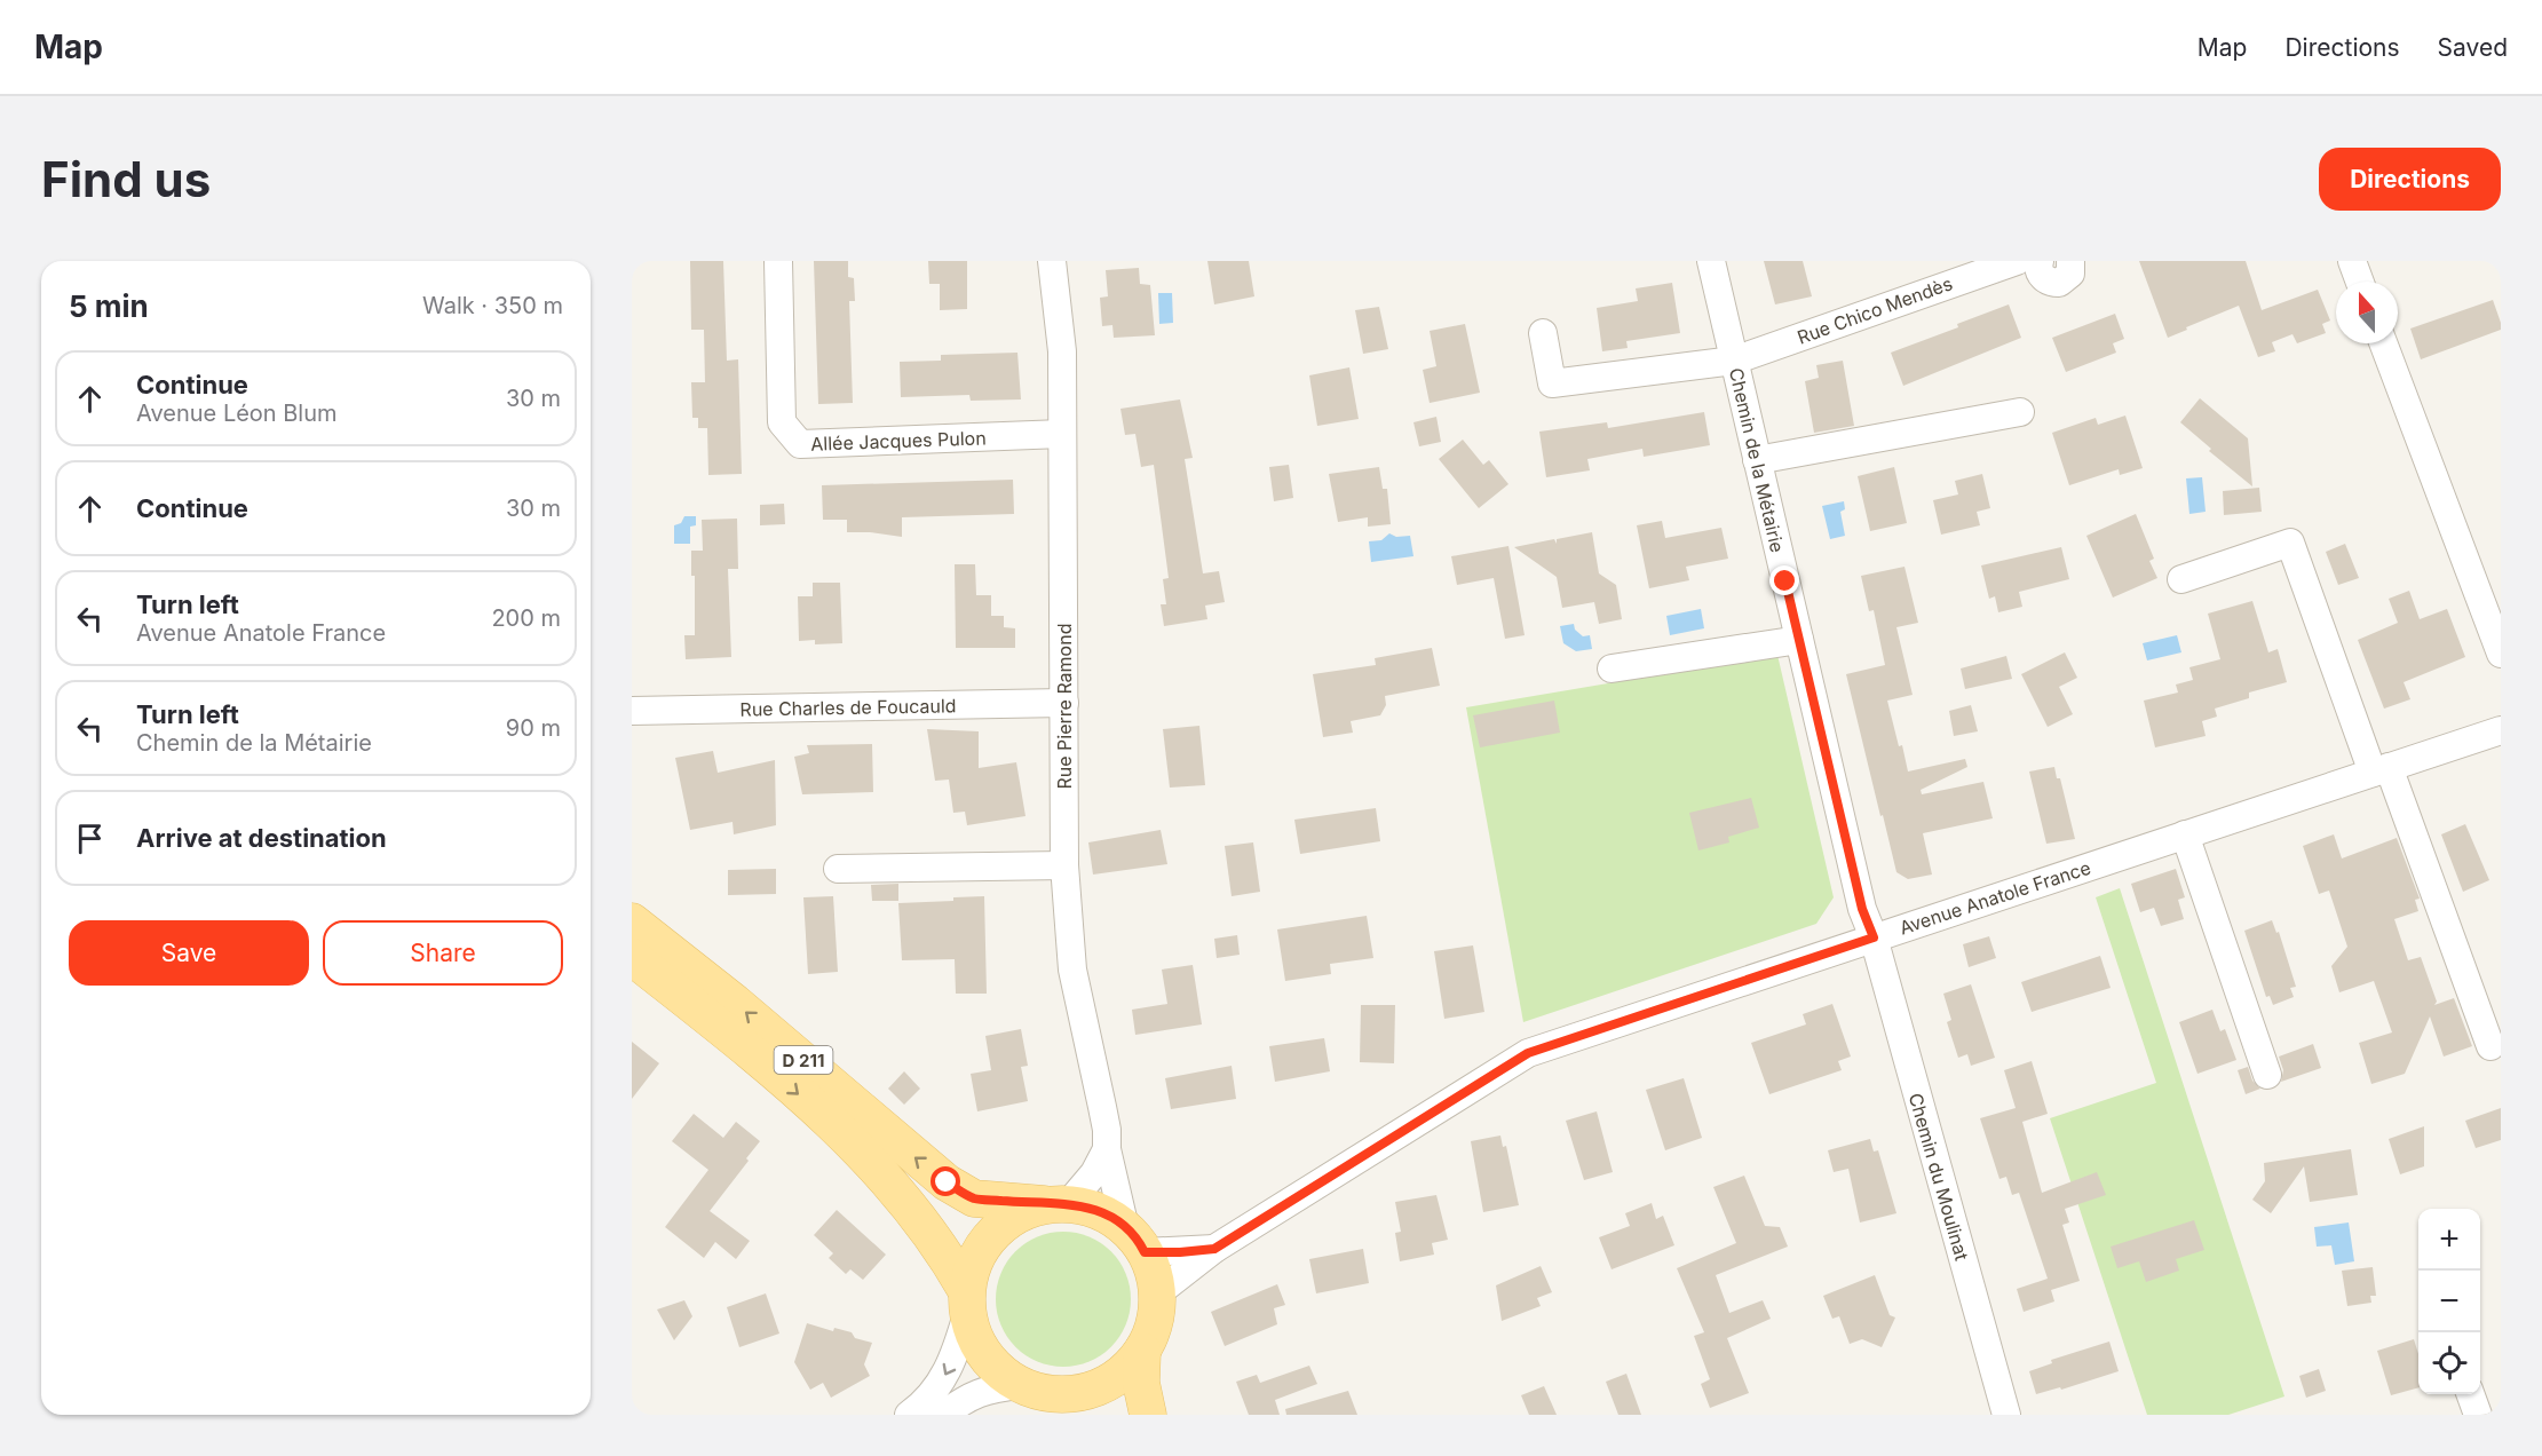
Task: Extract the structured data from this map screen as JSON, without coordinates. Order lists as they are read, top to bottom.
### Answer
{
  "streets": {
    "main road": ["D 211"],
    "street": [
      "Rue Chico Mendès",
      "Allée Jacques Pulon",
      "Chemin de la Métairie",
      "Rue Pierre Ramond",
      "Rue Charles de Foucauld",
      "Avenue Anatole France",
      "Chemin du Moulinat"
    ]
  },
  "crossings": [
    ["Rue Chico Mendès", "Chemin de la Métairie"],
    ["Allée Jacques Pulon", "Rue Pierre Ramond"],
    ["Chemin de la Métairie", "Avenue Anatole France"],
    ["Chemin de la Métairie", "Chemin du Moulinat"],
    ["Rue Pierre Ramond", "Rue Charles de Foucauld"],
    ["Rue Pierre Ramond", "Avenue Anatole France"],
    ["Rue Pierre Ramond", "D 211"],
    ["Avenue Anatole France", "D 211"],
    ["Avenue Anatole France", "Chemin du Moulinat"]
  ],
  "north": "top",
  "page": {
    "header": "Map",
    "nav": ["Map", "Directions", "Saved"],
    "buttons": [
      "Directions",
      ["Save", "Share"]
    ],
    "title": "Find us",
    "heading": ["5 min", "Walk · 350 m"],
    "list": [
      ["Continue", "Avenue Léon Blum", "30 m"],
      ["Continue", "30 m"],
      ["Turn left", "Avenue Anatole France", "200 m"],
      ["Turn left", "Chemin de la Métairie", "90 m"],
      "Arrive at destination"
    ],
    "map_buttons": ["+", "−"]
  }
}
